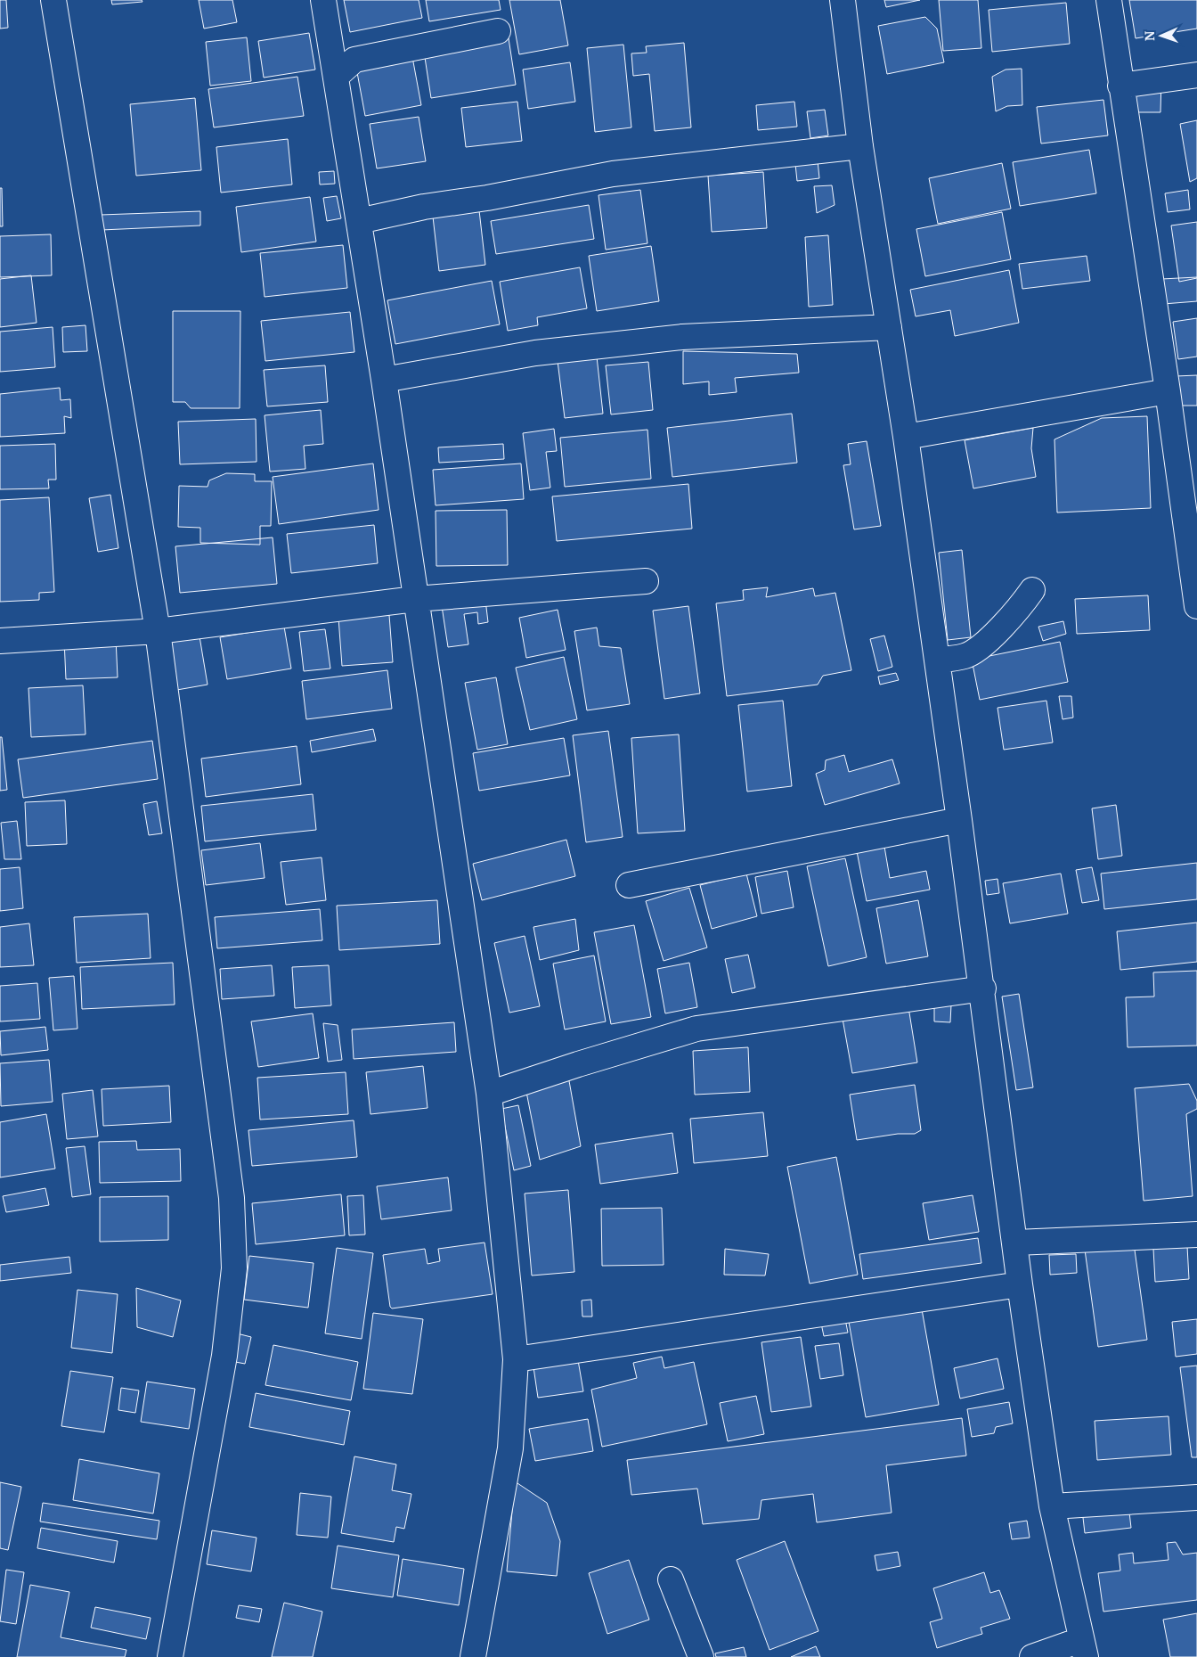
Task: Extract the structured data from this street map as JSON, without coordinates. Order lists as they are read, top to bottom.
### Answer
{
  "north": "left"
}
